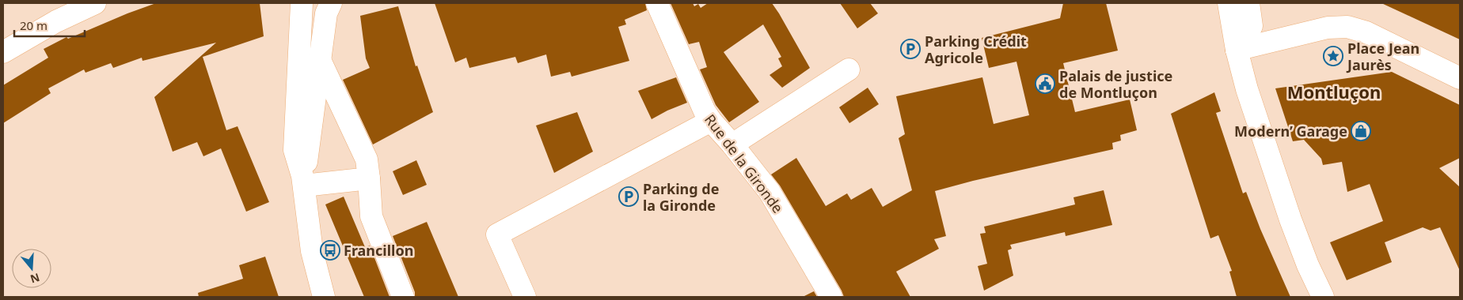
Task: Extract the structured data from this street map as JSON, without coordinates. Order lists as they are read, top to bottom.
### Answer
{
  "streets": {
    "street": ["Rue de la Gironde"]
  },
  "districts": ["Montluçon"],
  "places": {
    "parking": ["Parking Crédit Agricole", "Parking de la Gironde"],
    "place": ["Place Jean Jaurès"],
    "public building": ["Palais de justice de Montluçon"],
    "shop": ["Modern’ Garage"],
    "bus stop": ["Francillon"]
  },
  "scale_bar": "20 m",
  "north": "bottom"
}
